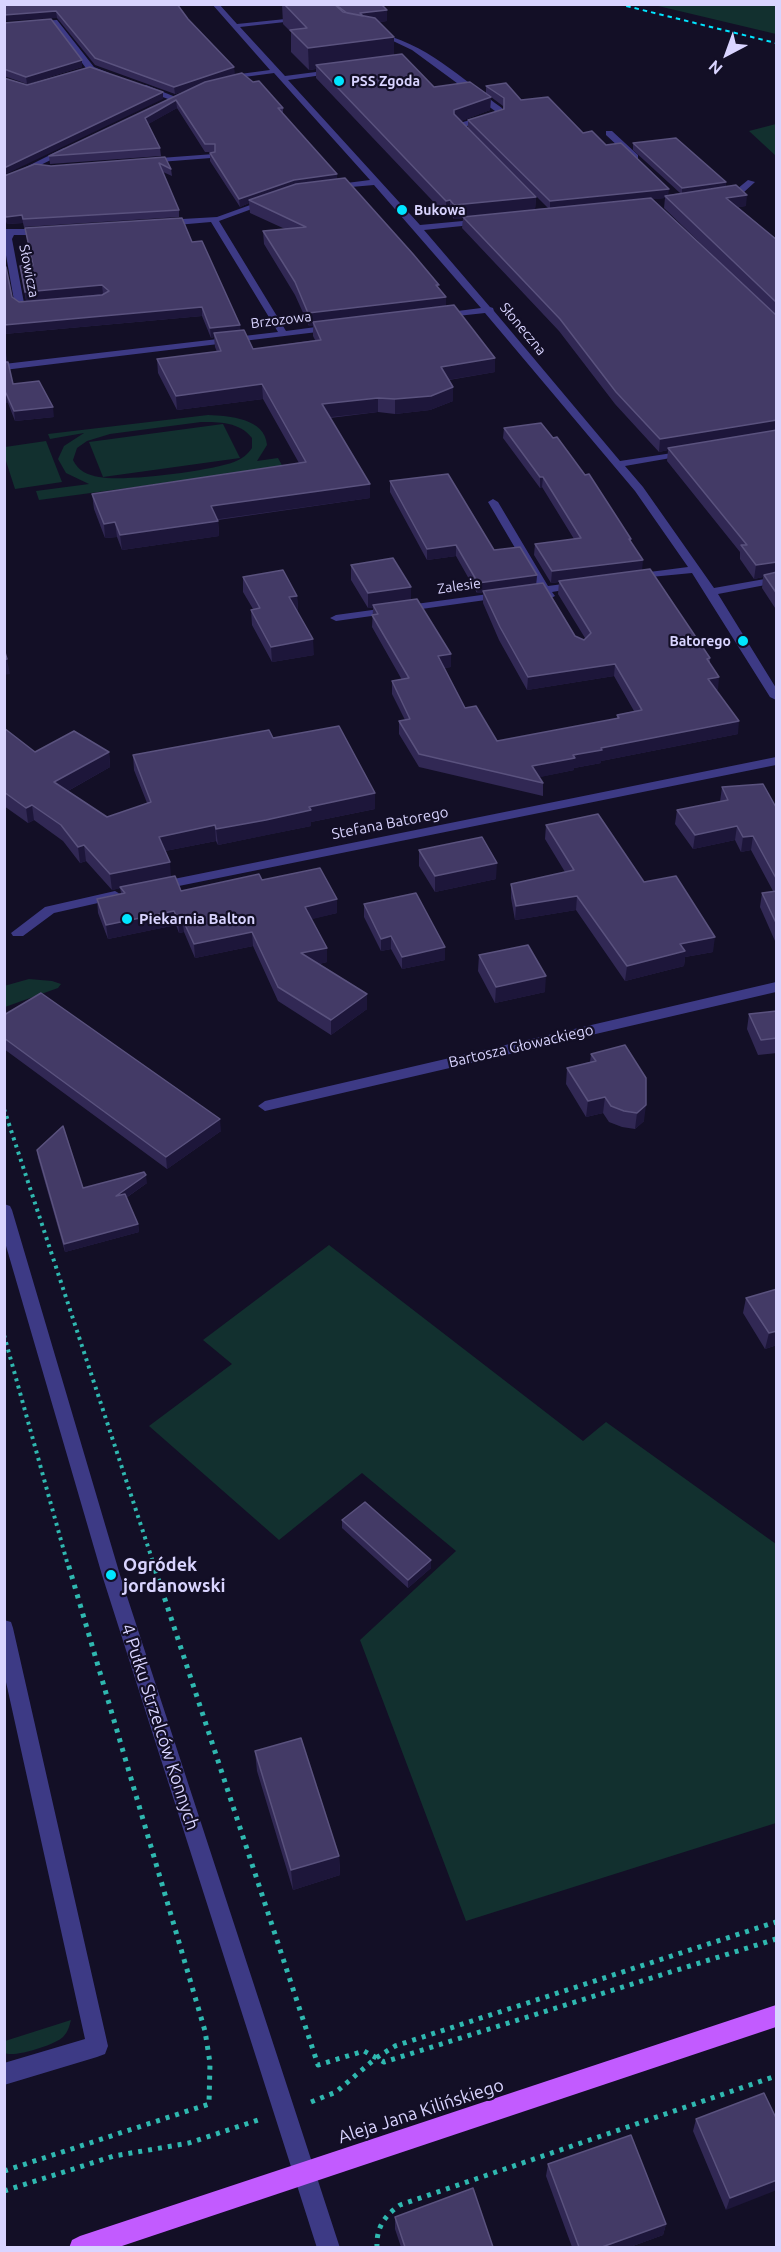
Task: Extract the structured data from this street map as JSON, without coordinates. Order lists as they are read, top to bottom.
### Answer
{
  "streets": {
    "main road": ["Aleja Jana Kilińskiego"],
    "street": [
      "Słowicza",
      "Brzozowa",
      "Słoneczna",
      "Zalesie",
      "Stefana Batorego",
      "Bartosza Głowackiego",
      "4 Pułku Strzelców Konnych"
    ]
  },
  "crossings": [
    ["4 Pułku Strzelców Konnych", "Aleja Jana Kilińskiego"]
  ],
  "places": [
    "PSS Zgoda",
    "Bukowa",
    "Batorego",
    "Piekarnia Balton",
    "Ogródek jordanowski"
  ],
  "north": "bottom left"
}
